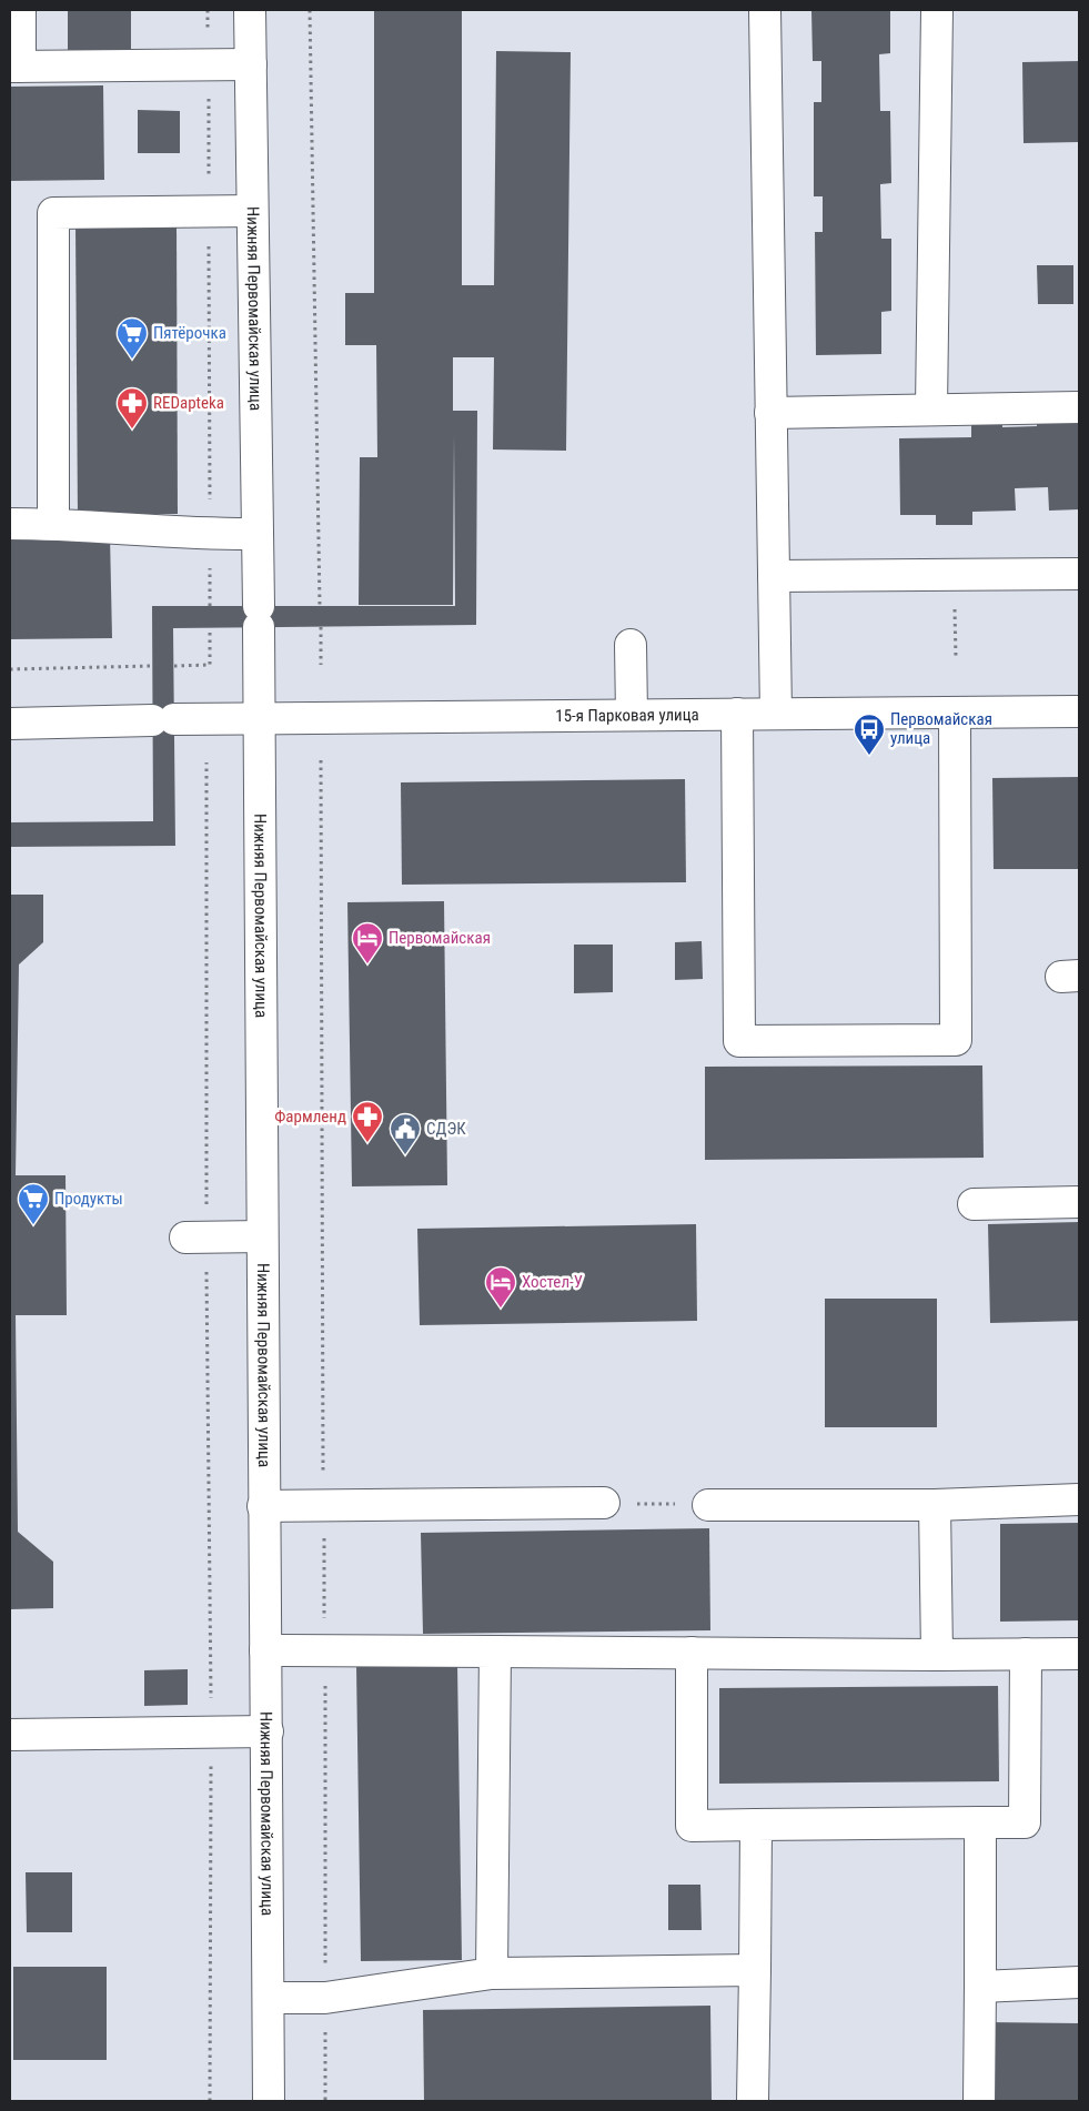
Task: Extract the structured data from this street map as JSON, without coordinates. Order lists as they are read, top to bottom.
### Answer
{
  "streets": {
    "street": ["Нижняя Первомайская улица", "15-я Парковая улица"]
  },
  "crossings": [
    ["Нижняя Первомайская улица", "15-я Парковая улица"]
  ],
  "places": {
    "supermarket": ["Пятёрочка", "Продукты"],
    "pharmacy": ["REDapteka", "Фармленд"],
    "bus stop": ["Первомайская улица"],
    "hotel": ["Первомайская", "Хостел-У"],
    "public building": ["СДЭК"]
  }
}
